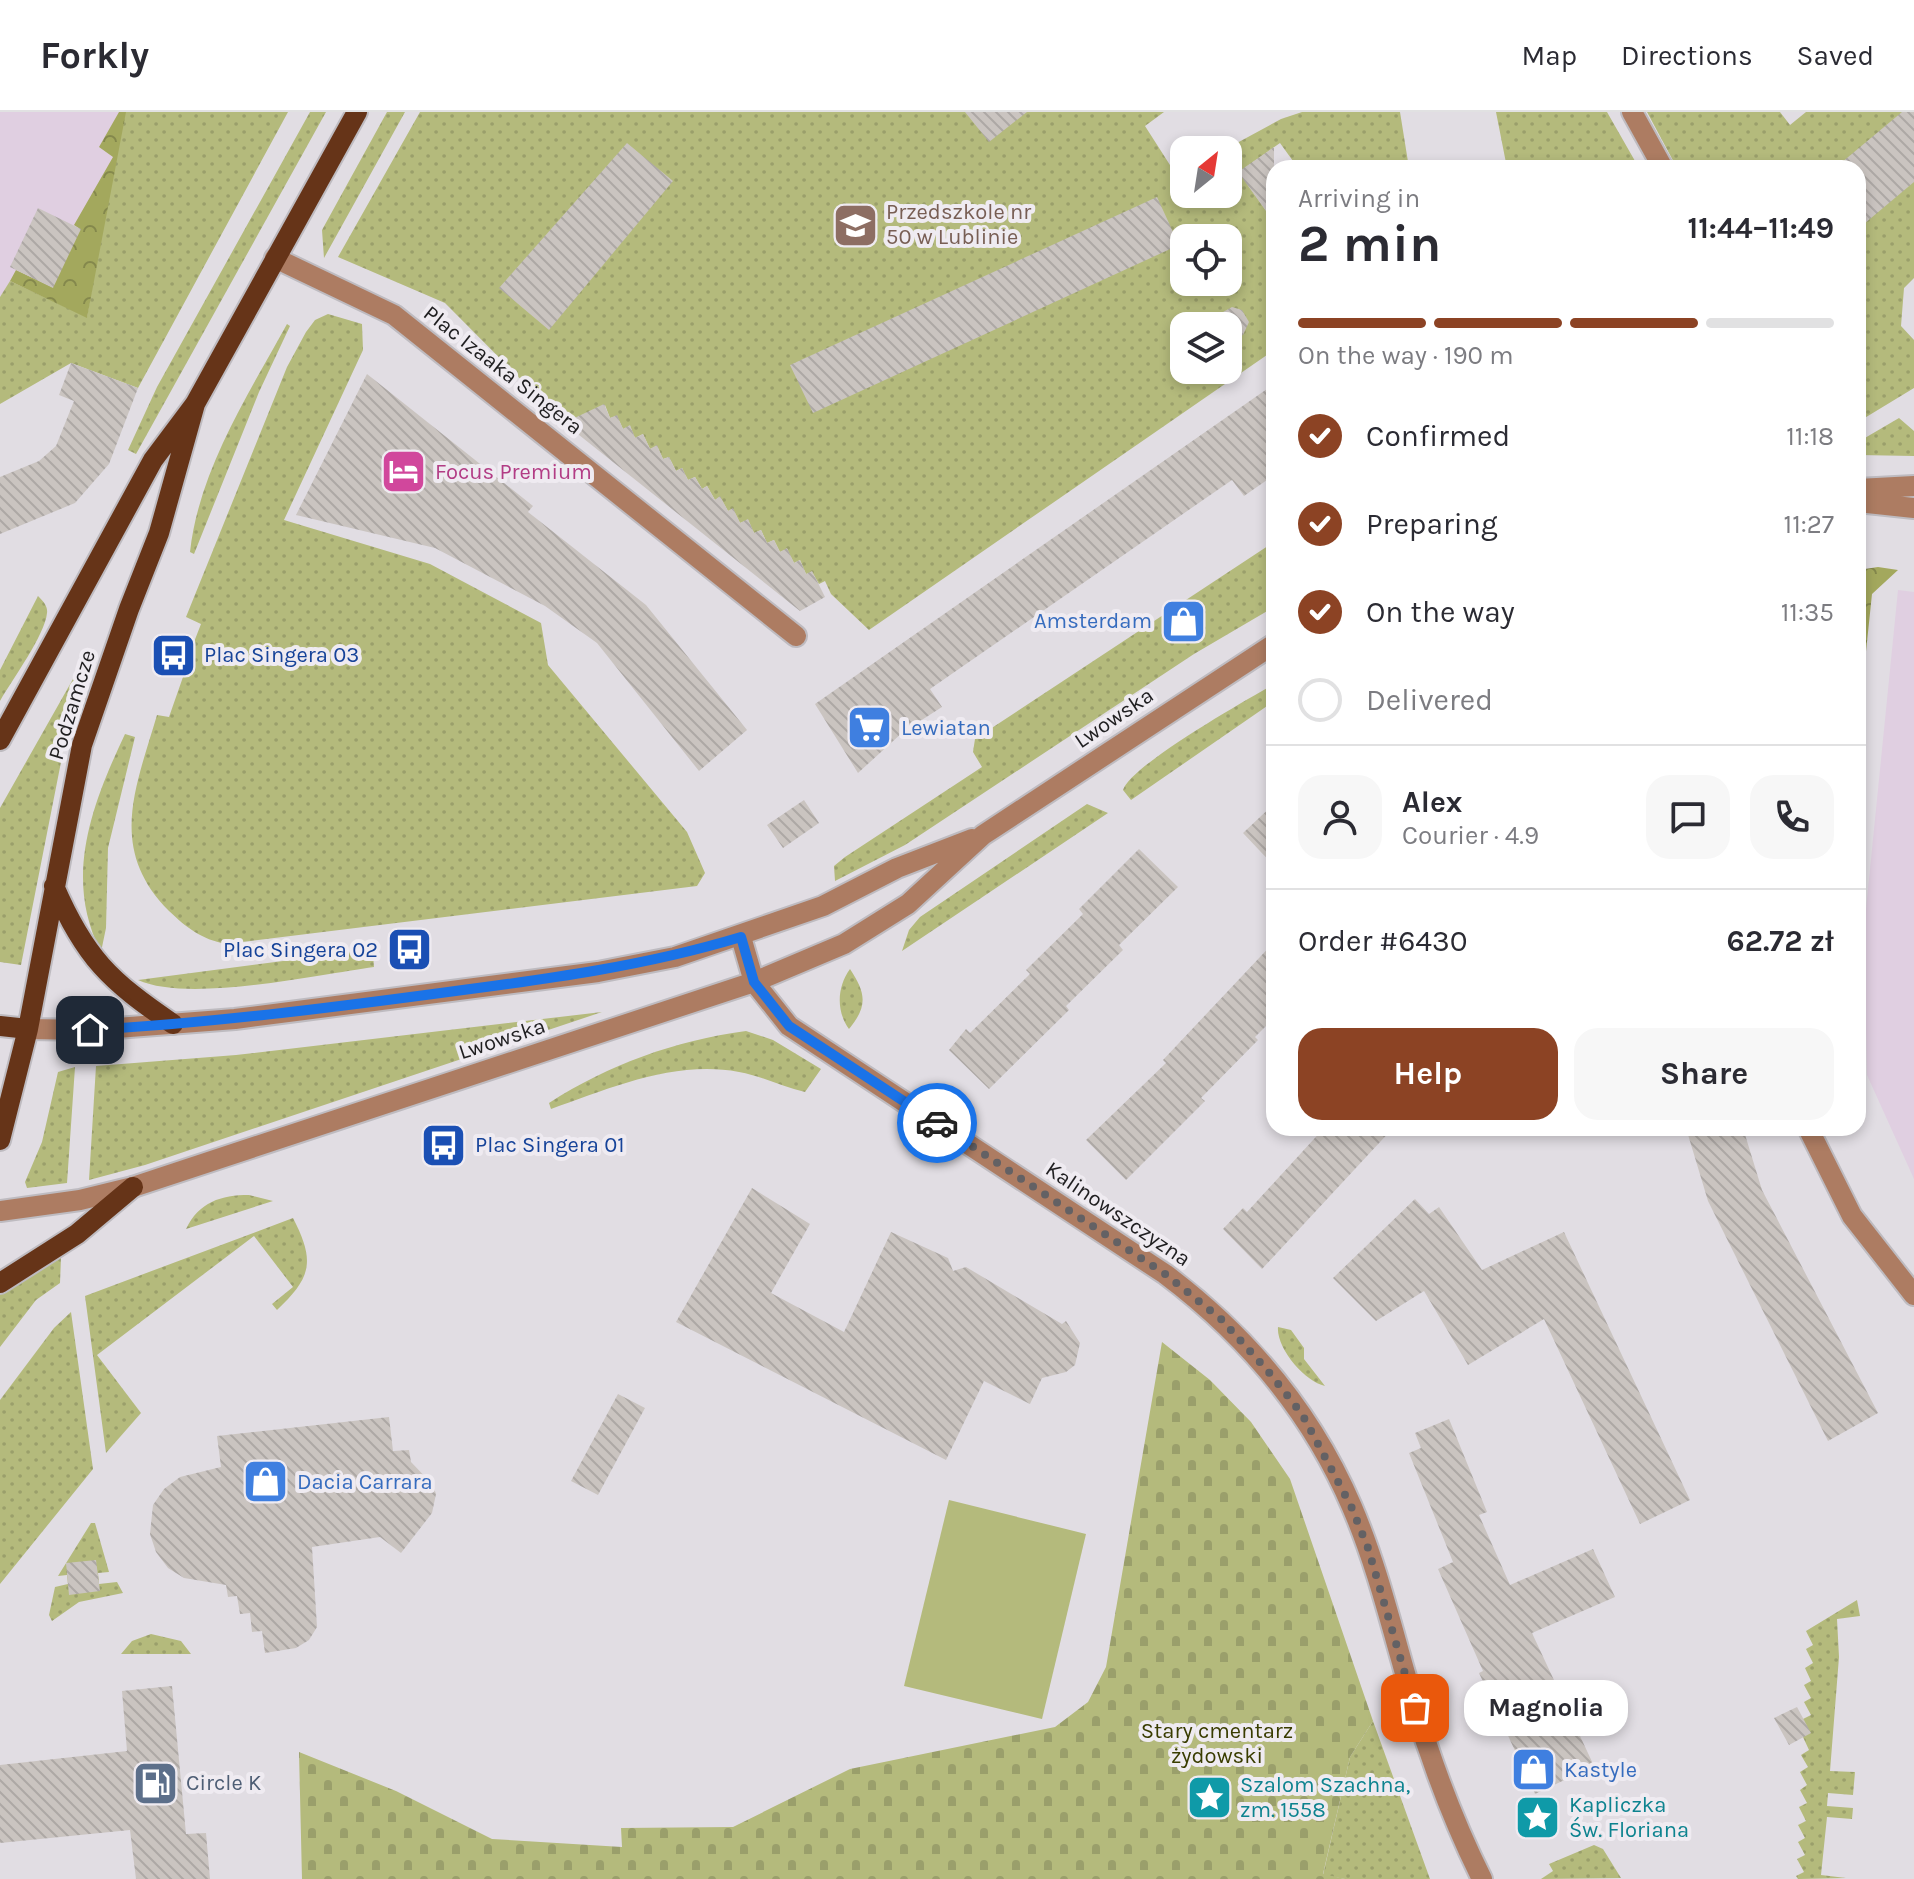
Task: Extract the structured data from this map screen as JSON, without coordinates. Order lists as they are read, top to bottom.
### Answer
{
  "streets": {
    "main road": ["Podzamcze"],
    "street": ["Plac Izaaka Singera", "Lwowska", "Kalinowszczyzna"]
  },
  "crossings": [
    ["Plac Izaaka Singera", "Podzamcze"],
    ["Podzamcze", "Lwowska"],
    ["Lwowska", "Kalinowszczyzna"]
  ],
  "parks": ["Stary cmentarz żydowski"],
  "places": {
    "school or university": ["Przedszkole nr 50 w Lublinie"],
    "hotel": ["Focus Premium"],
    "shop": ["Amsterdam", "Dacia Carrara", "Kastyle"],
    "bus stop": ["Plac Singera 03", "Plac Singera 02", "Plac Singera 01"],
    "supermarket": ["Lewiatan"],
    "other": ["Magnolia"],
    "fuel station": ["Circle K"],
    "place": ["Szalom Szachna, zm. 1558", "Kapliczka Św. Floriana"]
  },
  "north": "top right",
  "page": {
    "header": "Forkly",
    "nav": ["Map", "Directions", "Saved"],
    "heading": ["2 min", "Arriving in", "11:44–11:49"],
    "panel": [
      "Alex",
      "Courier · 4.9",
      "Order #6430",
      "62.72 zł"
    ],
    "bar": "On the way · 190 m",
    "list": [
      ["Confirmed", "11:18"],
      ["Preparing", "11:27"],
      ["On the way", "11:35"],
      "Delivered"
    ],
    "buttons": ["Help", "Share"],
    "bubble": "Magnolia"
  }
}
